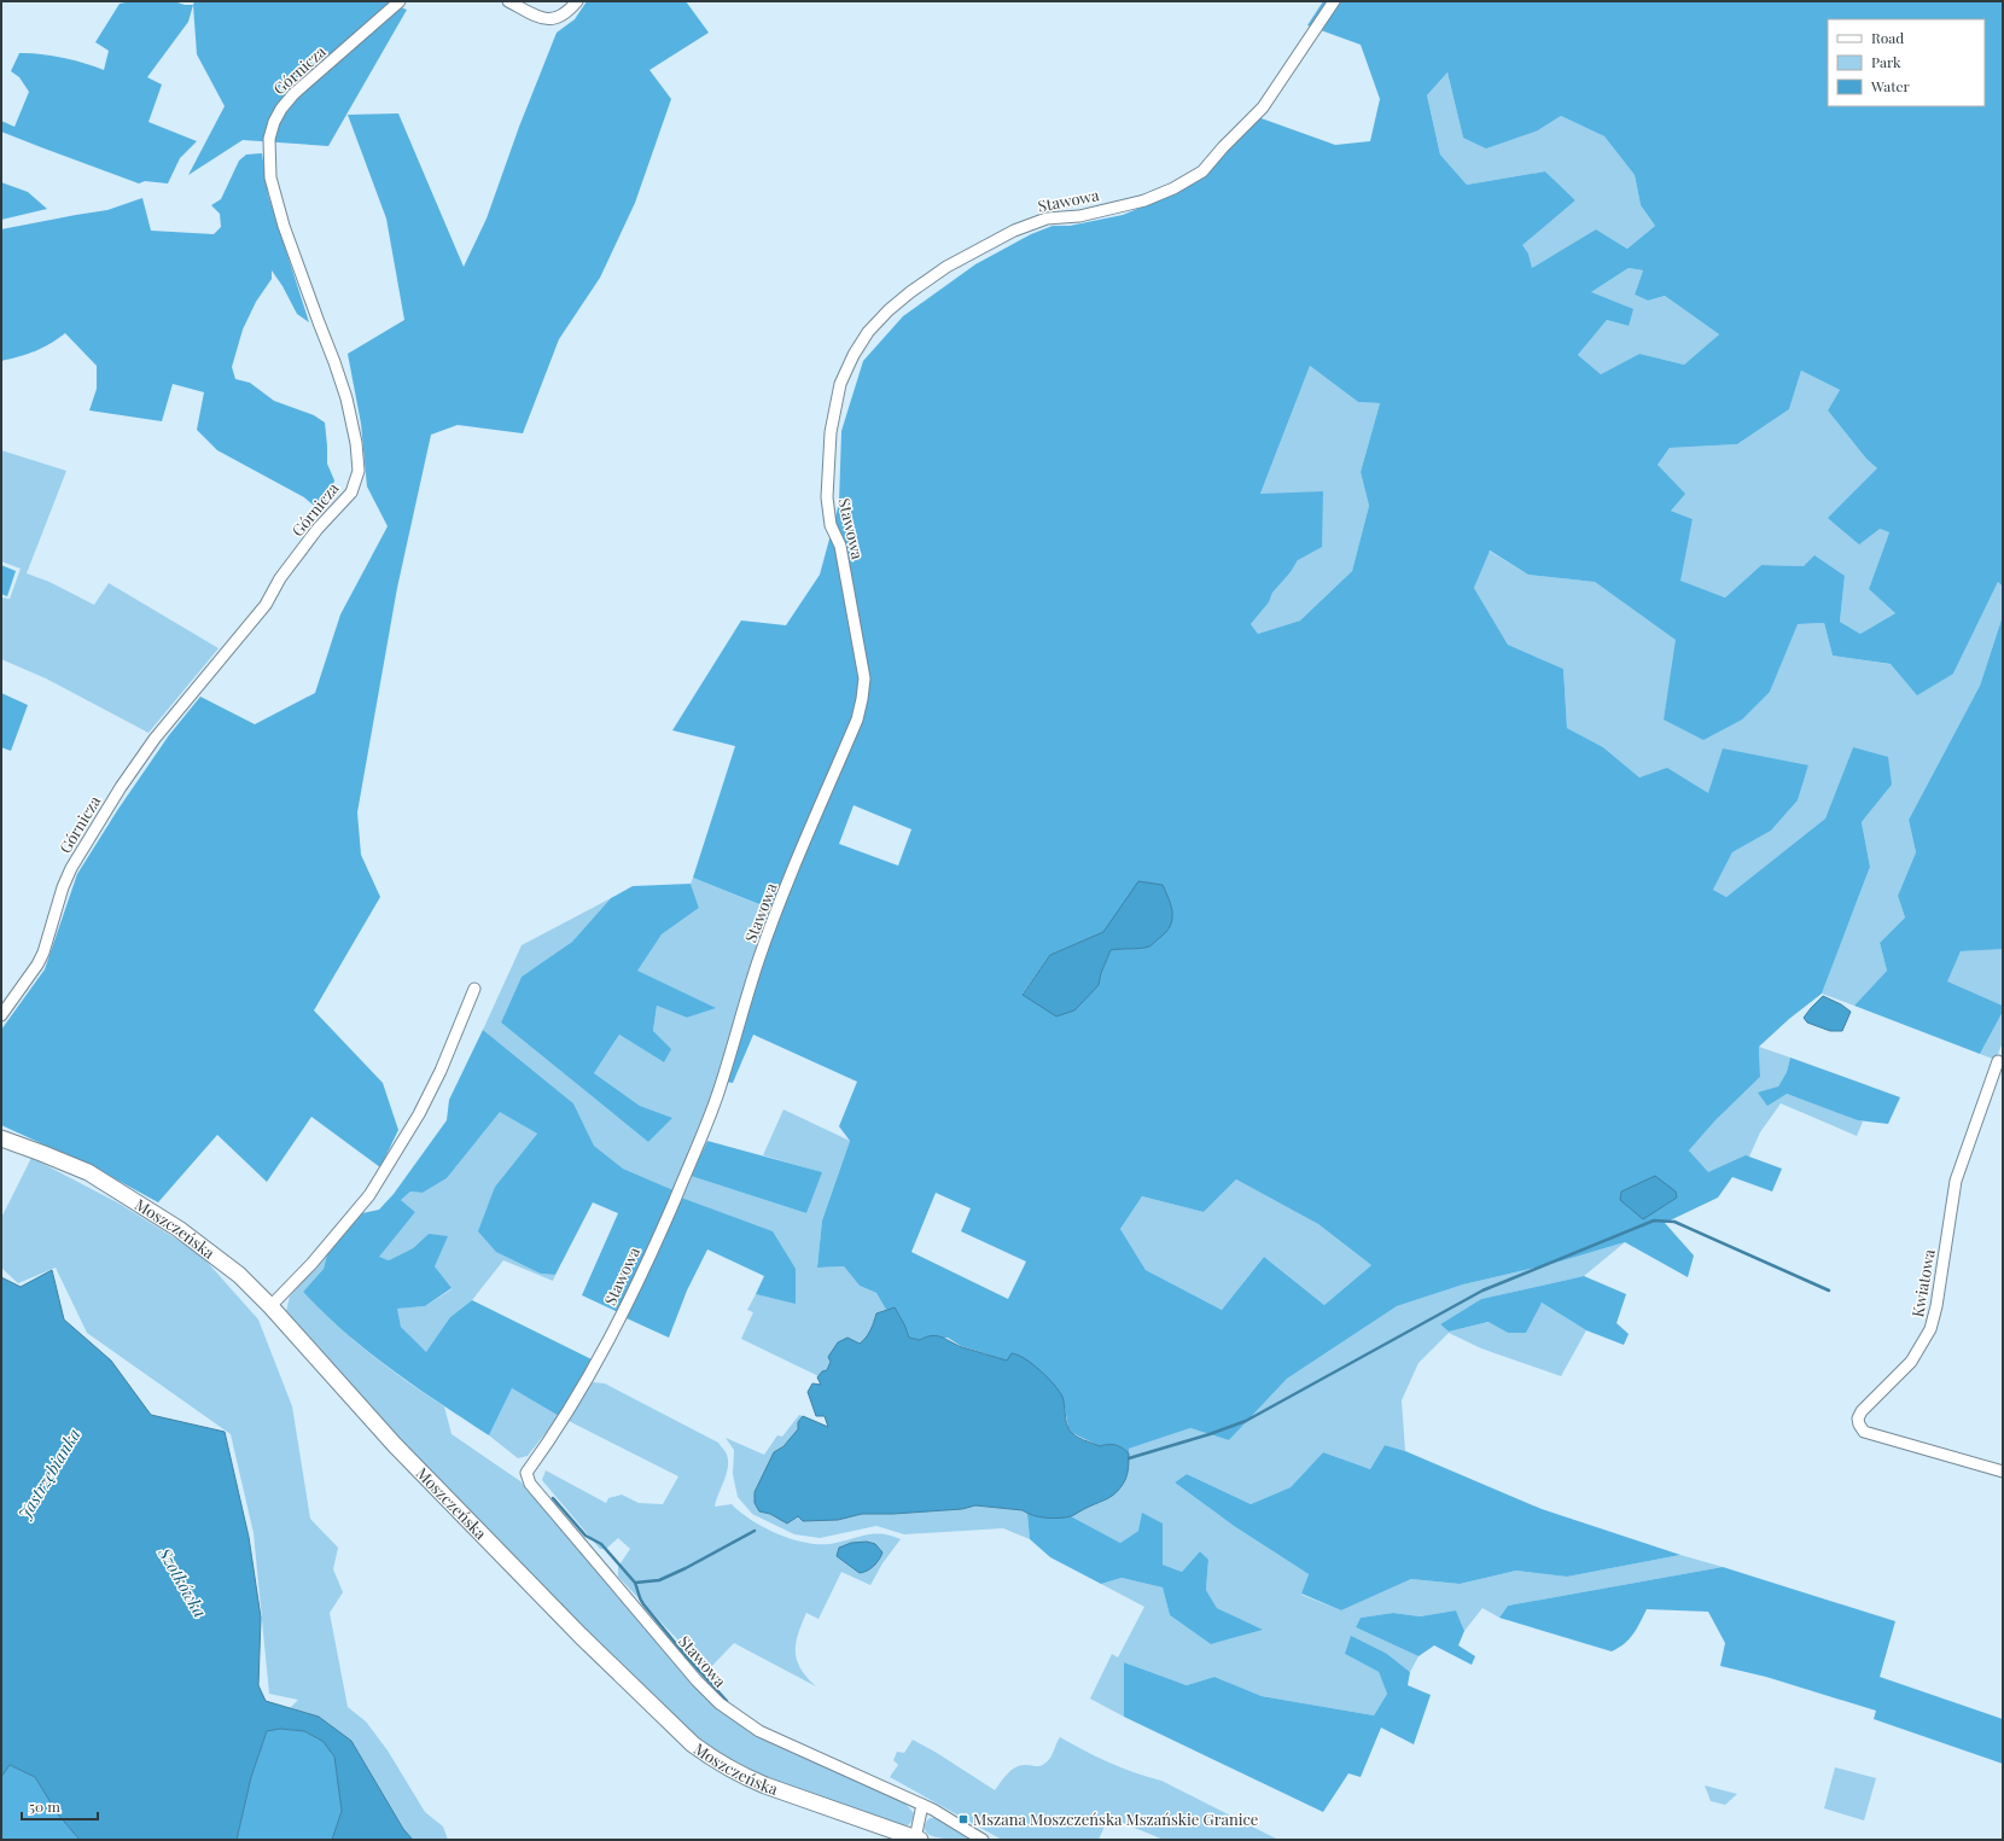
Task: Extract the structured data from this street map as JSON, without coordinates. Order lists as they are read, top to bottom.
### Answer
{
  "streets": {
    "street": [
      "Górnicza",
      "Stawowa",
      "Moszczeńska",
      "Kwiatowa"
    ]
  },
  "water": ["Jastrzębianka", "Szotkówka"],
  "places": {
    "transit": ["Mszana Moszczeńska Mszańskie Granice"]
  },
  "legend": ["Road", "Park", "Water"],
  "scale_bar": "50 m"
}
